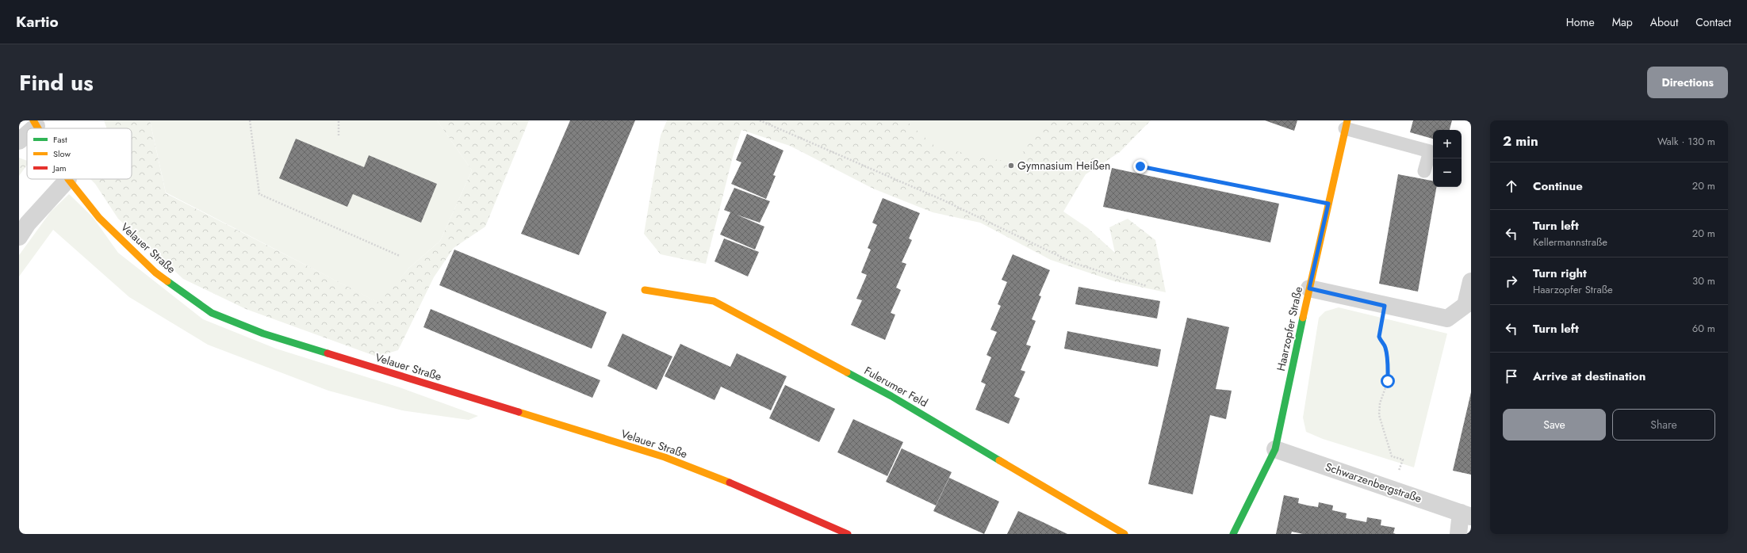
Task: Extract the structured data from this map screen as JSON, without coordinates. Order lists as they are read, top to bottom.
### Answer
{
  "streets": {
    "street": [
      "Velauer Straße",
      "Haarzopfer Straße",
      "Fulerumer Feld",
      "Schwarzenbergstraße"
    ]
  },
  "crossings": [
    ["Haarzopfer Straße", "Schwarzenbergstraße"]
  ],
  "places": ["Gymnasium Heißen"],
  "legend": ["Fast", "Slow", "Jam"],
  "page": {
    "header": "Kartio",
    "nav": [
      "Home",
      "Map",
      "About",
      "Contact"
    ],
    "title": "Find us",
    "buttons": [
      "Directions",
      ["Save", "Share"]
    ],
    "heading": ["2 min", "Walk · 130 m"],
    "map_buttons": ["+", "−"],
    "list": [
      ["Continue", "20 m"],
      ["Turn left", "Kellermannstraße", "20 m"],
      ["Turn right", "Haarzopfer Straße", "30 m"],
      ["Turn left", "60 m"],
      "Arrive at destination"
    ]
  }
}
